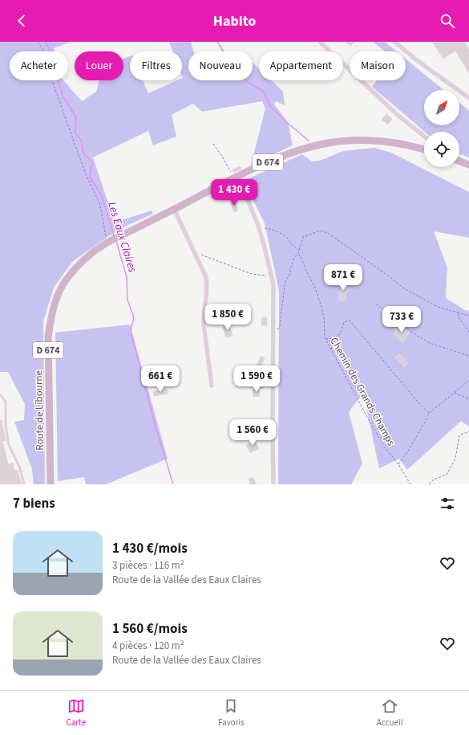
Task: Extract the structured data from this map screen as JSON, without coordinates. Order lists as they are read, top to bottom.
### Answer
{
  "streets": {
    "main road": ["D 674", "Route de Libourne"],
    "path": ["Chemin des Grands Champs"]
  },
  "water": ["Les Eaux Claires"],
  "north": "top right",
  "page": {
    "header": "Habito",
    "chip": [
      "Acheter",
      "Louer",
      "Filtres",
      "Nouveau",
      "Appartement",
      "Maison"
    ],
    "price": [
      "1 430 €",
      "871 €",
      "1 850 €",
      "733 €",
      "661 €",
      "1 590 €",
      "1 560 €"
    ],
    "heading": "7 biens",
    "list": [
      {
        "name": "1 430 €/mois",
        "note": "3 pièces · 116 m² · Route de la Vallée des Eaux Claires"
      },
      {
        "name": "1 560 €/mois",
        "note": "4 pièces · 120 m² · Route de la Vallée des Eaux Claires"
      }
    ],
    "tabs": ["Carte", "Favoris", "Accueil"]
  }
}
